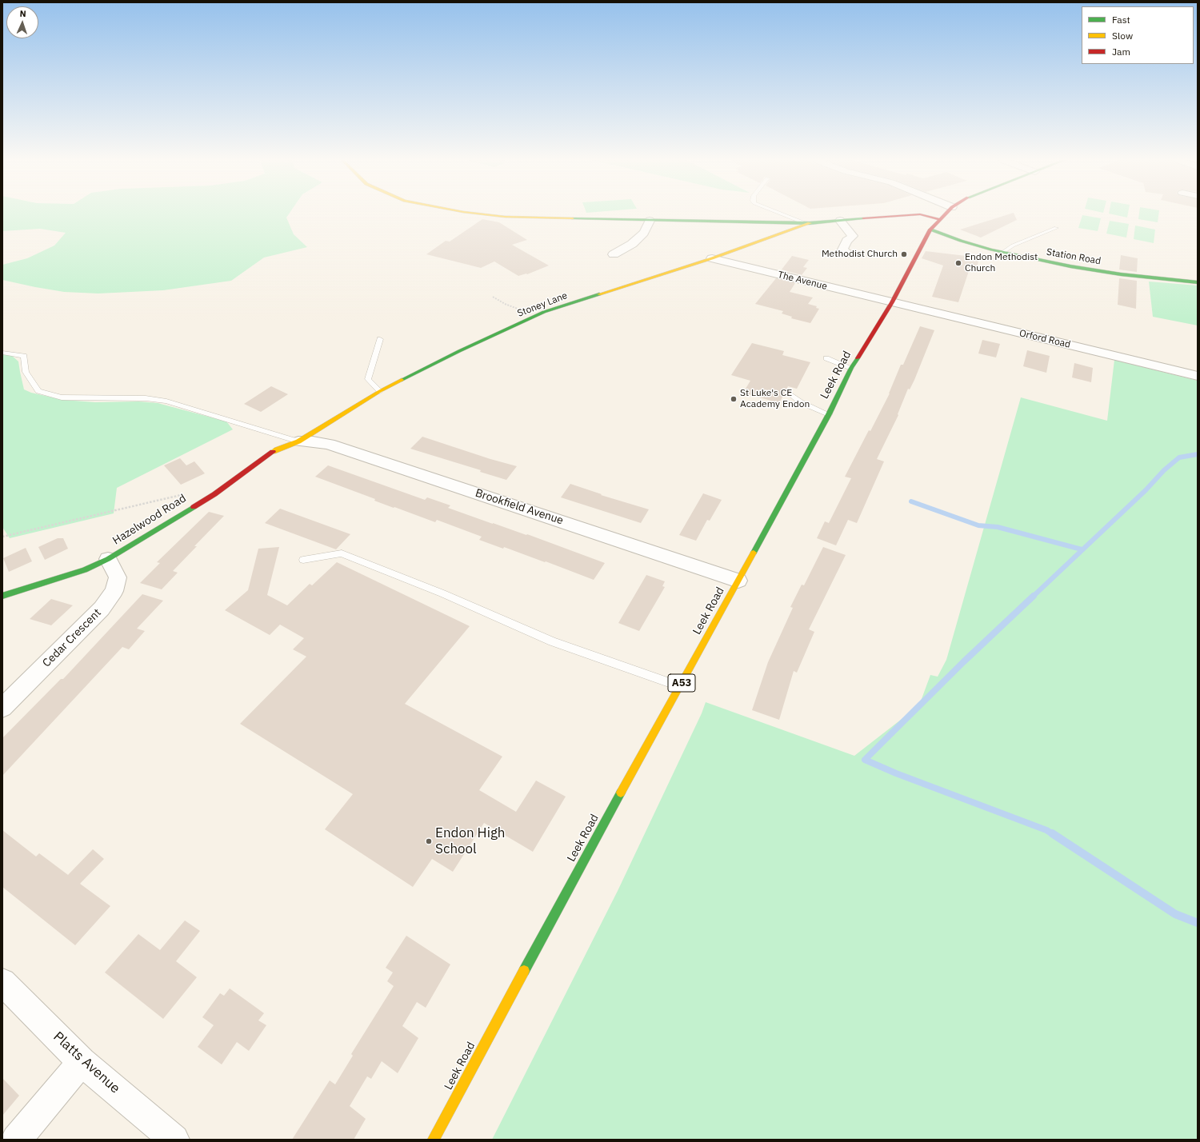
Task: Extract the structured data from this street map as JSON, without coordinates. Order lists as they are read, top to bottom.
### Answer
{
  "streets": {
    "main road": [
      "Station Road",
      "Stoney Lane",
      "Leek Road",
      "Hazelwood Road",
      "A53"
    ],
    "street": [
      "The Avenue",
      "Orford Road",
      "Brookfield Avenue",
      "Cedar Crescent",
      "Platts Avenue"
    ]
  },
  "crossings": [
    ["Station Road", "Leek Road"],
    ["The Avenue", "Stoney Lane"],
    ["The Avenue", "Orford Road"],
    ["The Avenue", "Leek Road"],
    ["Stoney Lane", "Brookfield Avenue"],
    ["Stoney Lane", "Hazelwood Road"],
    ["Orford Road", "Leek Road"],
    ["Leek Road", "Brookfield Avenue"],
    ["Brookfield Avenue", "Hazelwood Road"],
    ["Hazelwood Road", "Cedar Crescent"]
  ],
  "places": [
    "Methodist Church",
    "Endon Methodist Church",
    "St Luke's CE Academy Endon",
    "Endon High School"
  ],
  "legend": ["Fast", "Slow", "Jam"],
  "north": "top"
}
